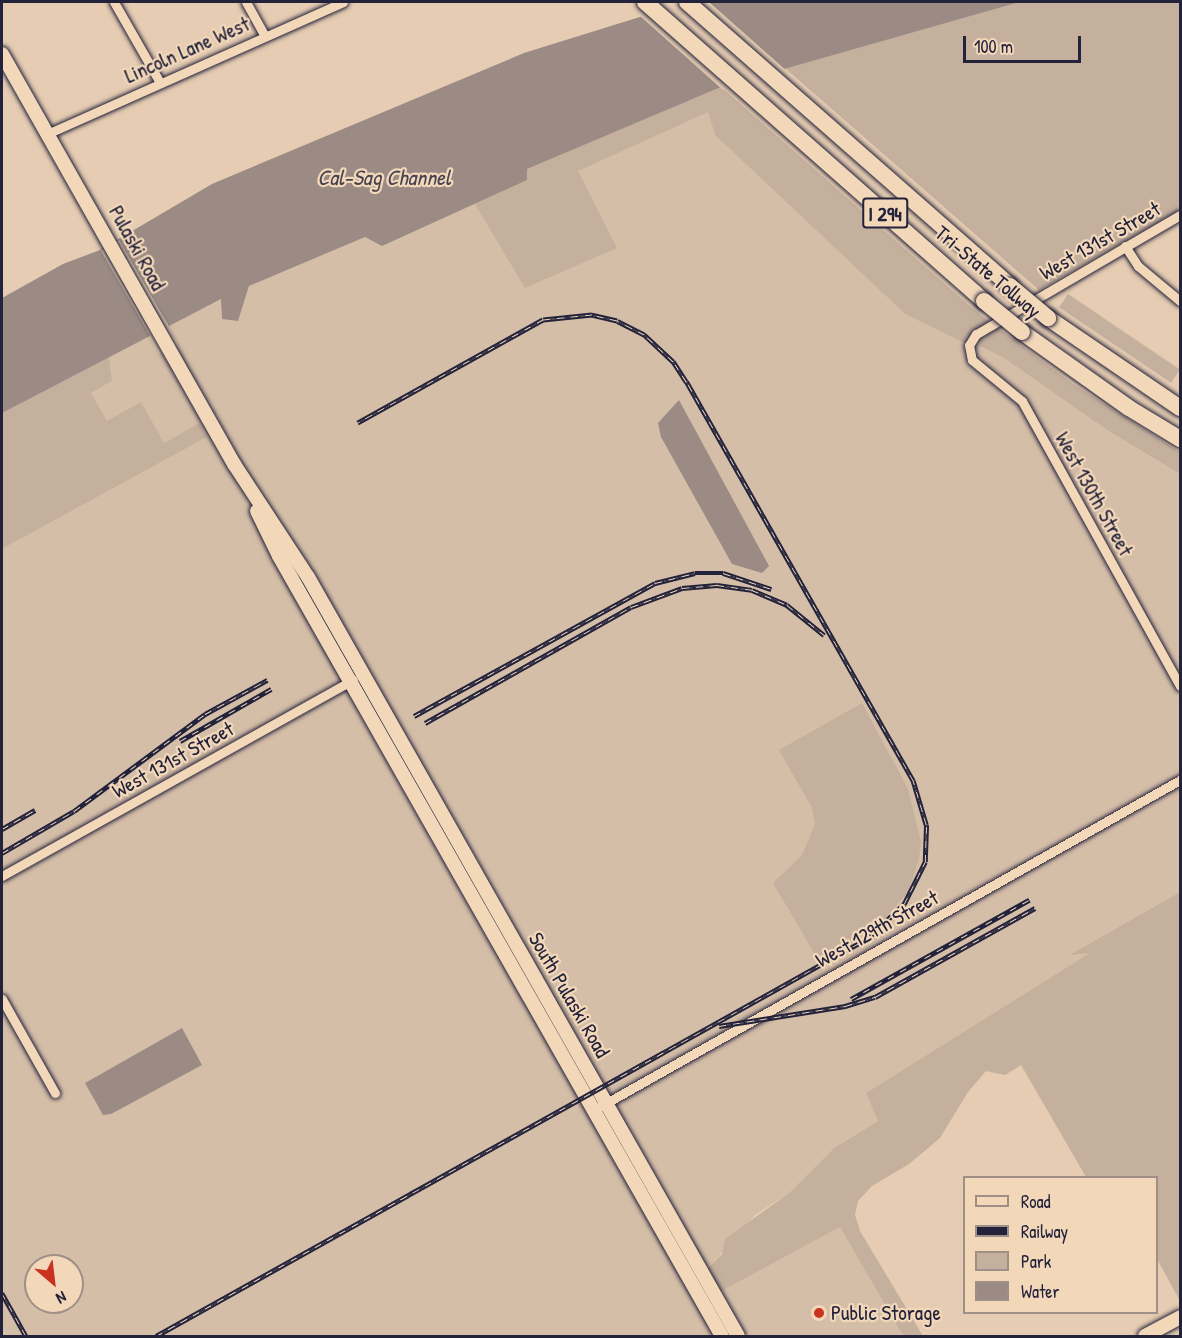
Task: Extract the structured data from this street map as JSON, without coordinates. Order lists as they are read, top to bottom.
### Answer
{
  "streets": {
    "highway": ["I 294", "Tri-State Tollway"],
    "main road": ["Pulaski Road", "South Pulaski Road"],
    "street": [
      "Lincoln Lane West",
      "West 131st Street",
      "West 130th Street",
      "West 129th Street"
    ]
  },
  "crossings": [
    ["Lincoln Lane West", "Pulaski Road"],
    ["West 131st Street", "Pulaski Road"],
    ["West 131st Street", "West 130th Street"],
    ["West 131st Street", "South Pulaski Road"],
    ["Pulaski Road", "South Pulaski Road"],
    ["West 129th Street", "South Pulaski Road"]
  ],
  "water": ["Cal-Sag Channel"],
  "places": ["Public Storage"],
  "legend": [
    "Road",
    "Railway",
    "Park",
    "Water"
  ],
  "scale_bar": "100 m",
  "north": "bottom right"
}
